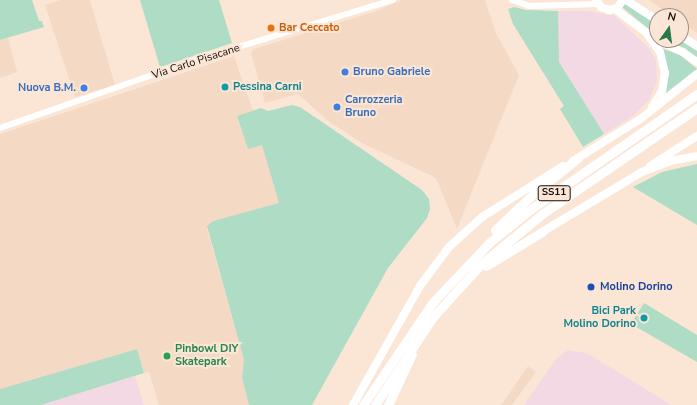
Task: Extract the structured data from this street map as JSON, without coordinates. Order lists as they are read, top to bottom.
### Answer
{
  "streets": {
    "highway": ["SS11"],
    "street": ["Via Carlo Pisacane"]
  },
  "places": [
    "Bar Ceccato",
    "Bruno Gabriele",
    "Pessina Carni",
    "Nuova B.M.",
    "Carrozzeria Bruno",
    "Molino Dorino",
    "Bici Park Molino Dorino",
    "Pinbowl DIY Skatepark"
  ],
  "north": "top"
}
